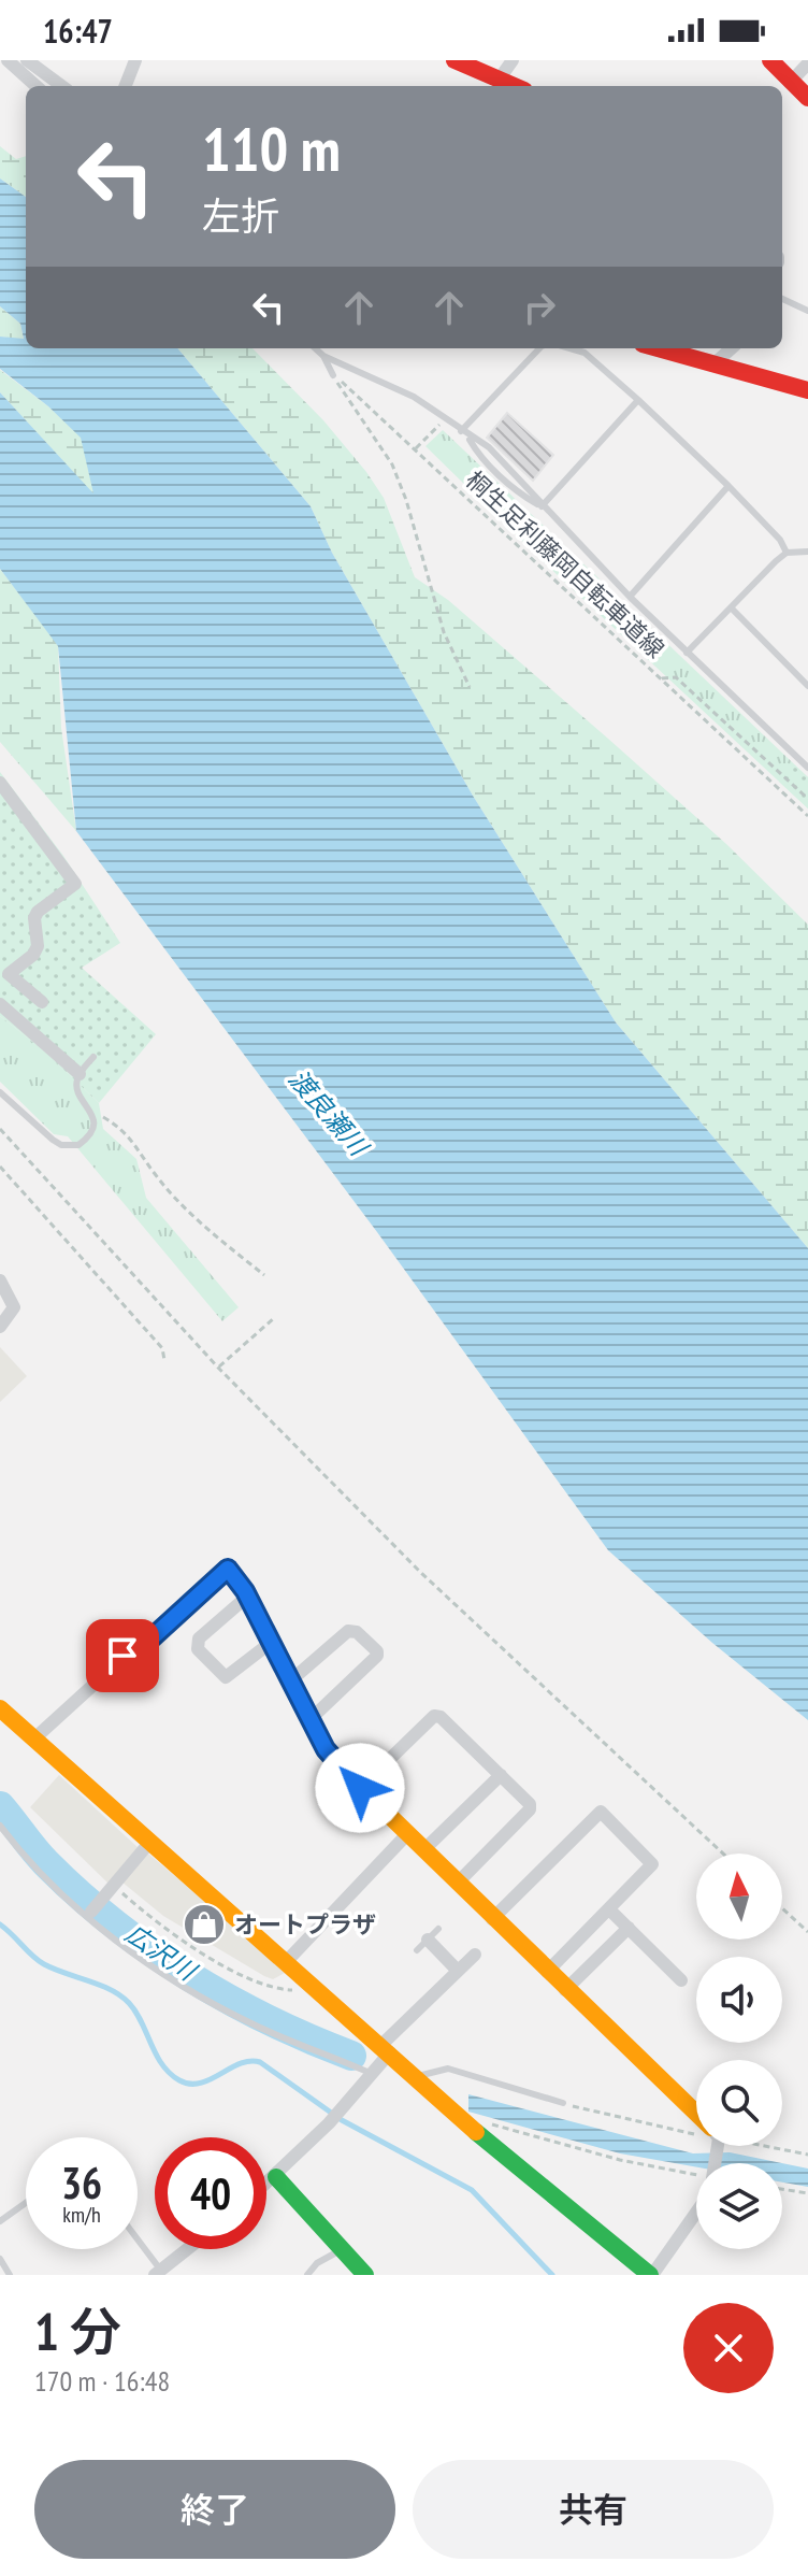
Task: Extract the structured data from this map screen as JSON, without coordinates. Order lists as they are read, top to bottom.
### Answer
{
  "streets": {
    "path": ["桐生足利藤岡自転車道線"]
  },
  "water": ["渡良瀬川", "広沢川"],
  "places": {
    "shop": ["オートプラザ"]
  },
  "north": "top",
  "page": {
    "status": "16:47",
    "turn": ["110 m", "左折"],
    "speed": "36 km/h",
    "limit": "40",
    "heading": ["1 分", "170 m · 16:48"],
    "buttons": ["終了", "共有"]
  }
}
